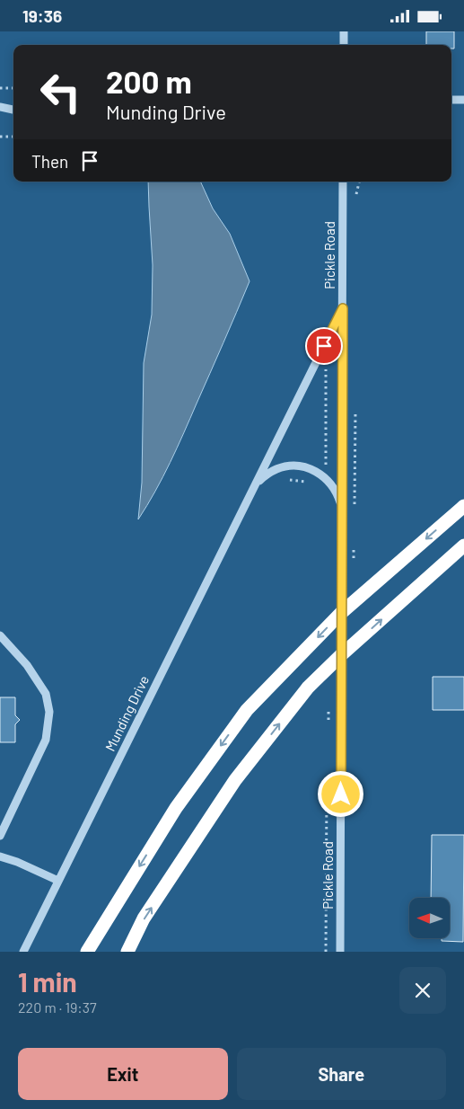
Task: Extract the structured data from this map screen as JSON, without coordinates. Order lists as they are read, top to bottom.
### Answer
{
  "streets": {
    "street": ["Pickle Road", "Munding Drive"]
  },
  "crossings": [
    ["Pickle Road", "Munding Drive"]
  ],
  "north": "left",
  "page": {
    "status": "19:36",
    "turn": ["200 m", "Munding Drive"],
    "then": "Then",
    "heading": ["1 min", "220 m · 19:37"],
    "buttons": ["Exit", "Share"]
  }
}
